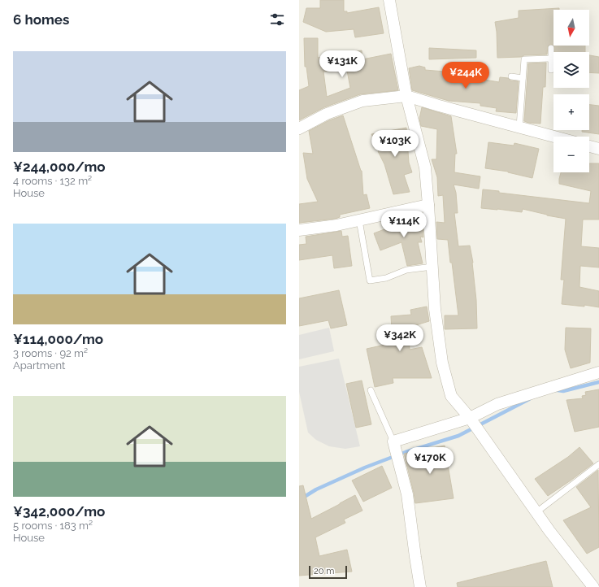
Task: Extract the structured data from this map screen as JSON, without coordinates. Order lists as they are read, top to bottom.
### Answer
{
  "scale_bar": "20 m",
  "north": "bottom",
  "page": {
    "heading": "6 homes",
    "map_buttons": ["+", "−"],
    "list": [
      {
        "name": "¥244,000/mo",
        "note": "4 rooms · 132 m² · House"
      },
      {
        "name": "¥114,000/mo",
        "note": "3 rooms · 92 m² · Apartment"
      },
      {
        "name": "¥342,000/mo",
        "note": "5 rooms · 183 m² · House"
      }
    ],
    "price": [
      "¥131K",
      "¥244K",
      "¥103K",
      "¥114K",
      "¥342K",
      "¥170K"
    ],
    "scale": "20 m"
  }
}
